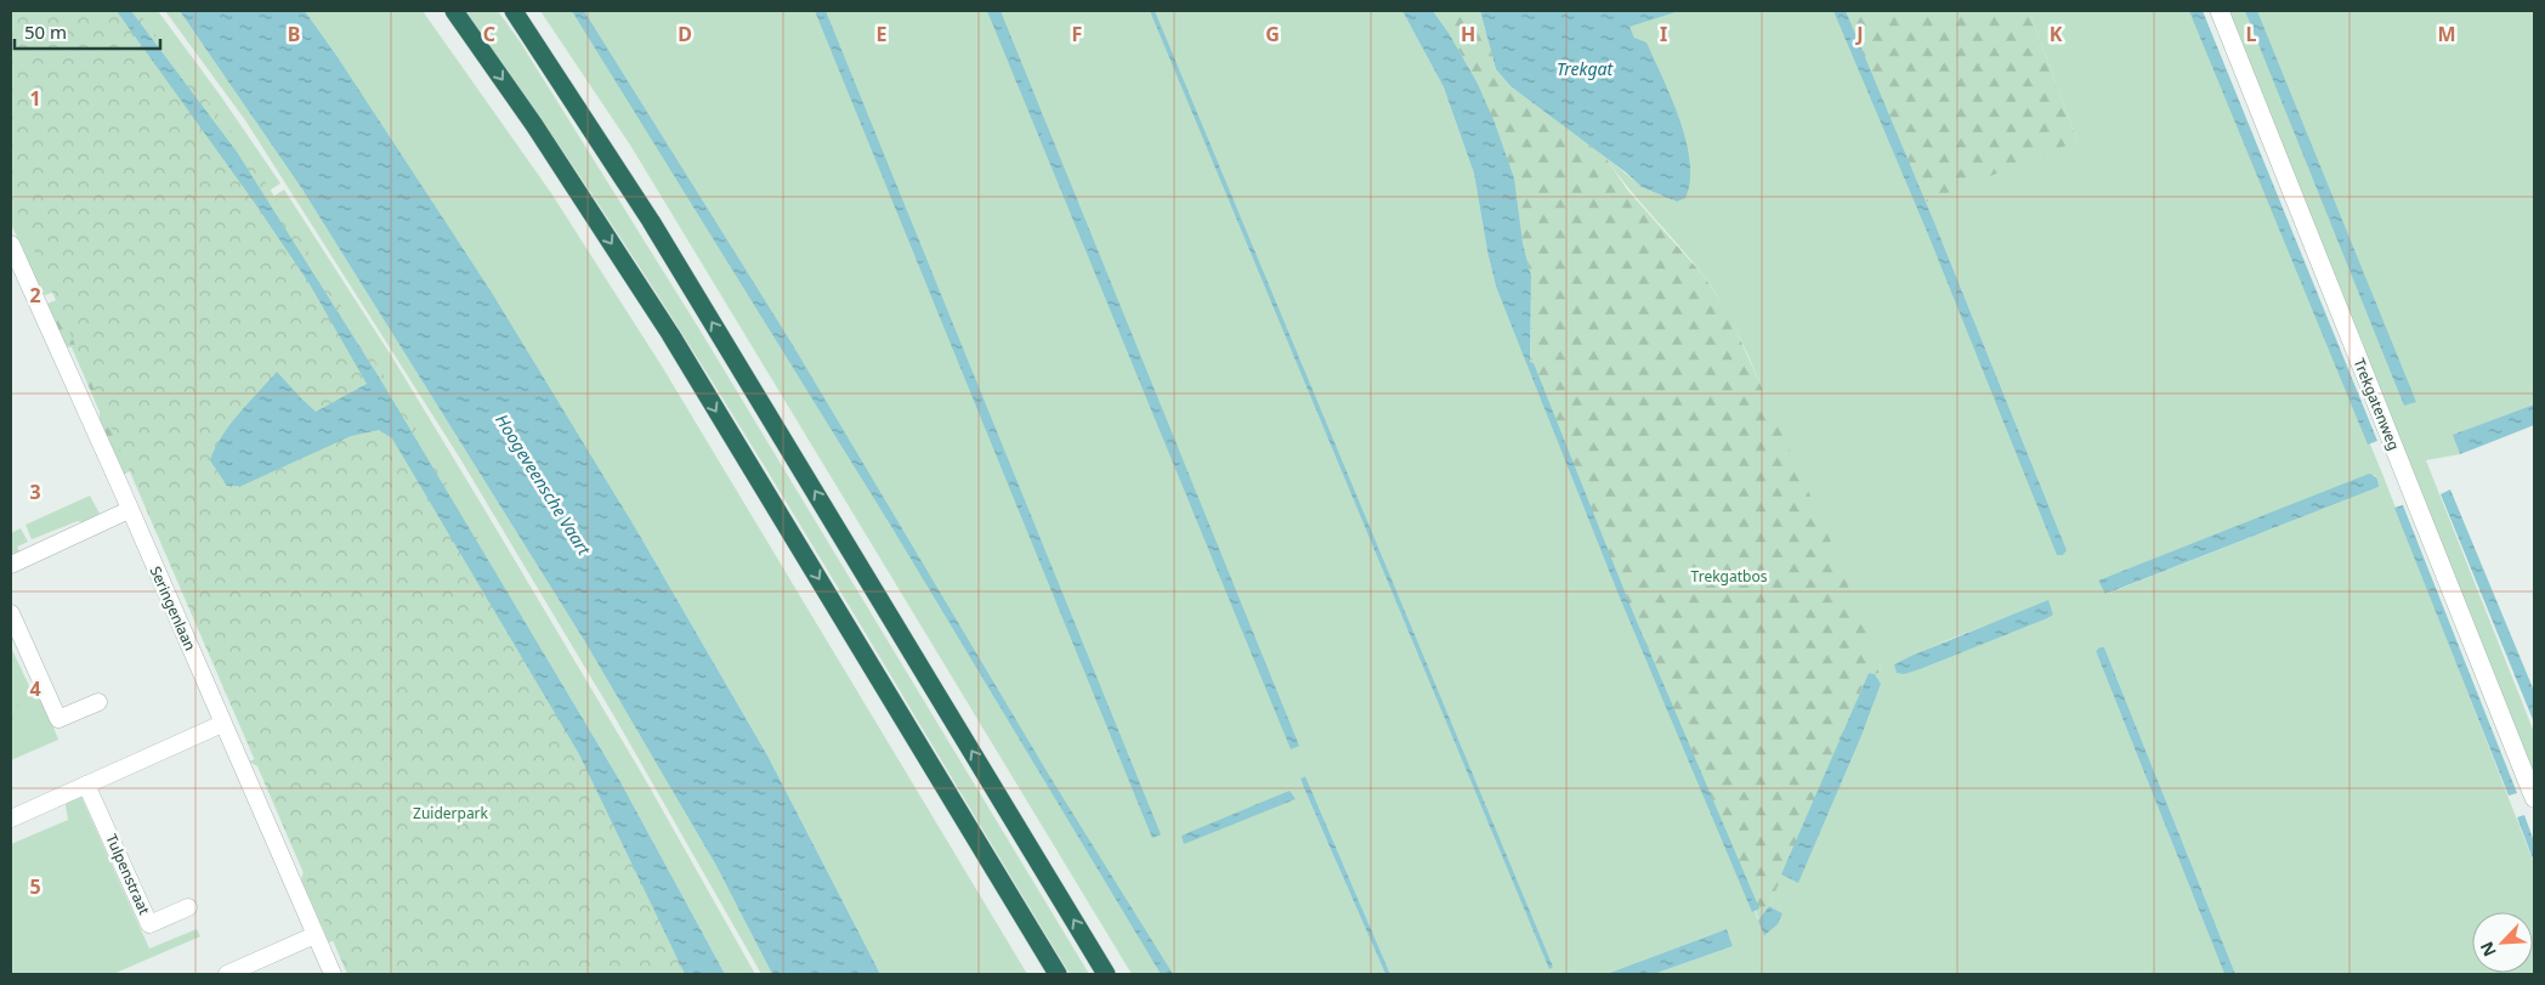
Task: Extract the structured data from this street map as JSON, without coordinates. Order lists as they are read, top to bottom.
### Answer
{
  "streets": {
    "street": ["Trekgatenweg", "Seringenlaan", "Tulpenstraat"]
  },
  "water": ["Trekgat", "Hoogeveensche Vaart"],
  "parks": ["Trekgatbos", "Zuiderpark"],
  "scale_bar": "50 m",
  "north": "bottom left",
  "grid": {
    "columns": [
      "B",
      "C",
      "D",
      "E",
      "F",
      "G",
      "H",
      "I",
      "J",
      "K",
      "L",
      "M"
    ],
    "rows": [
      "1",
      "2",
      "3",
      "4",
      "5"
    ]
  }
}
